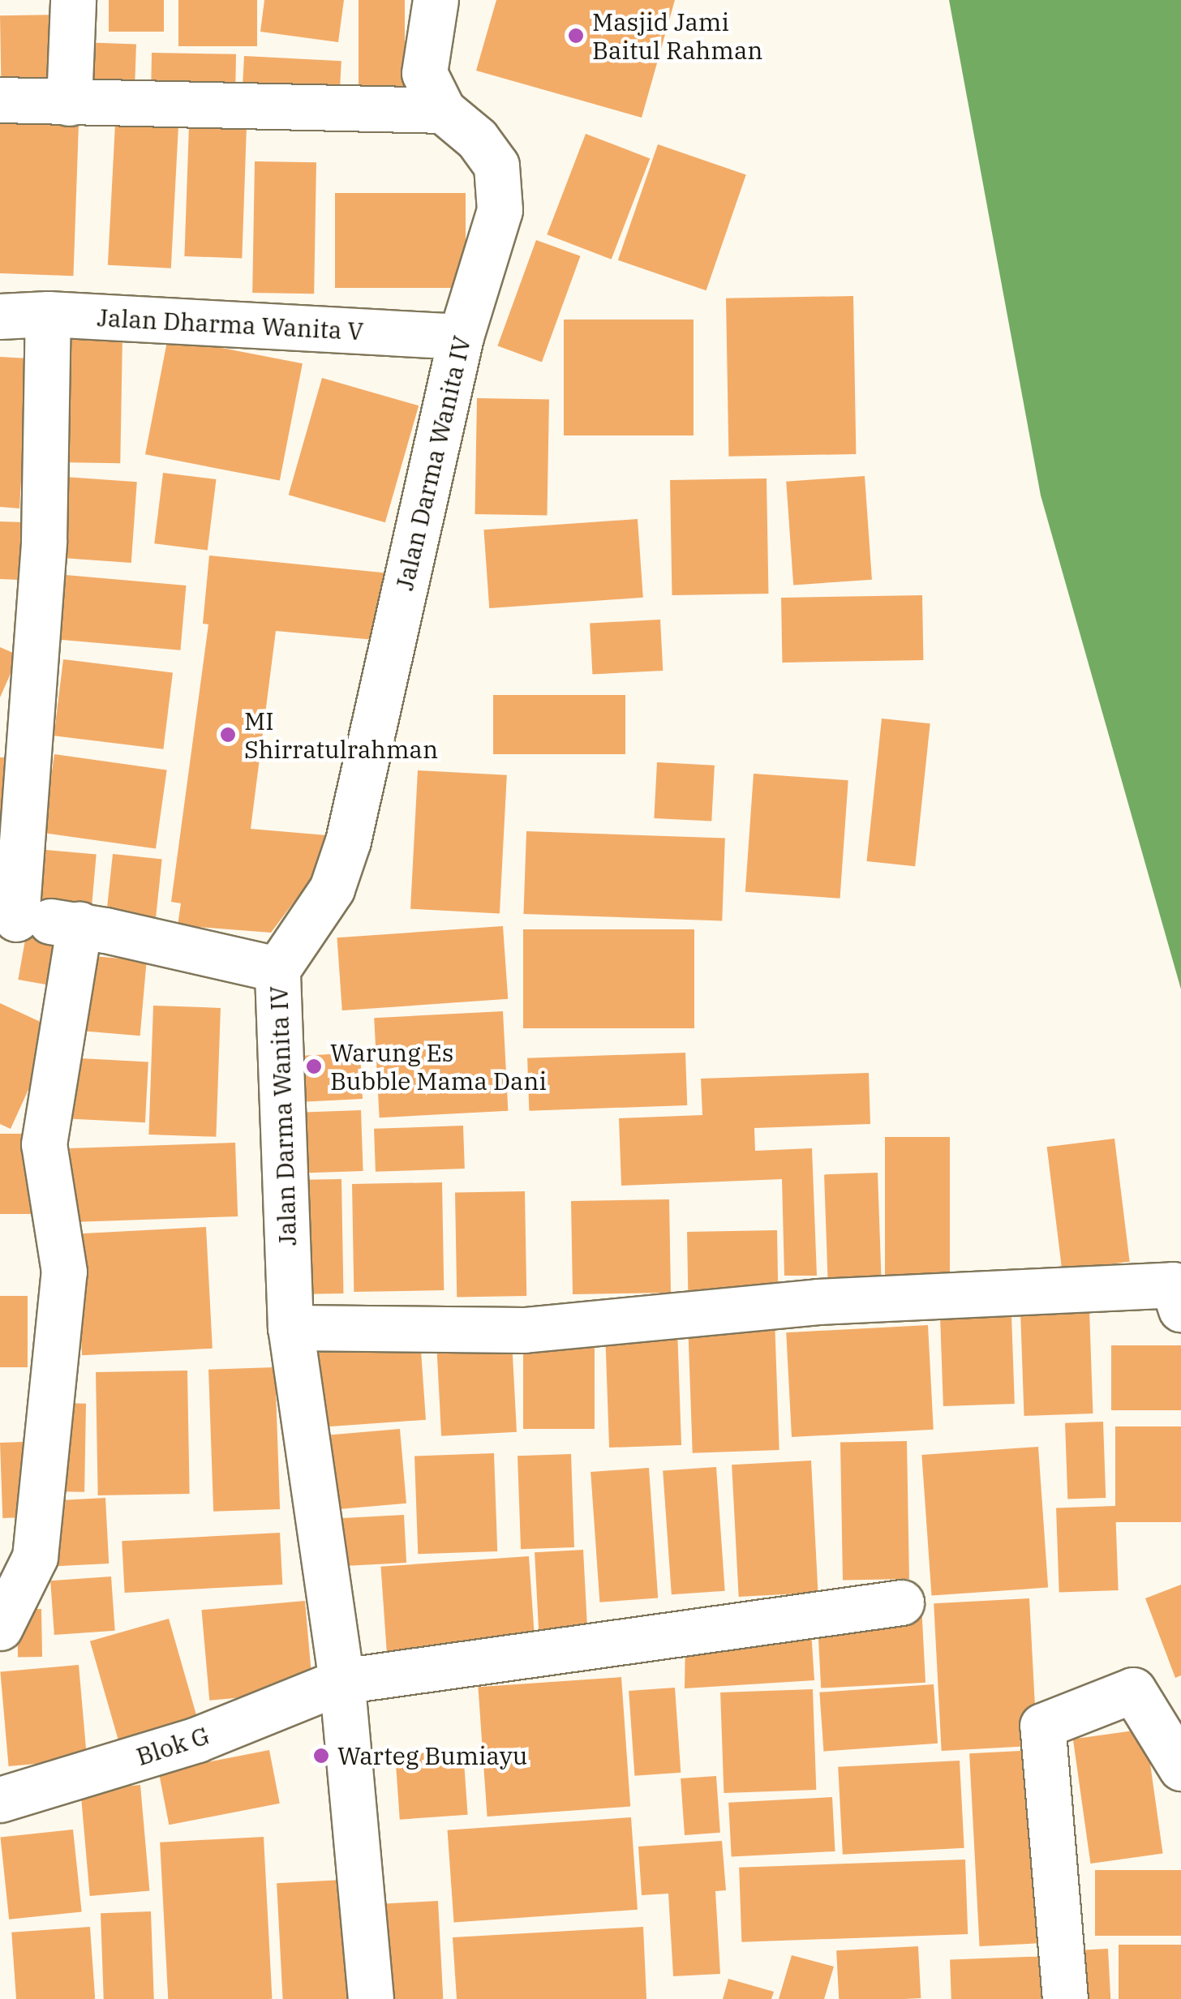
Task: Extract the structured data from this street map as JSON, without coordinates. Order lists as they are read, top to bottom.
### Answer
{
  "streets": {
    "street": ["Jalan Dharma Wanita V", "Jalan Darma Wanita IV", "Blok G"]
  },
  "crossings": [
    ["Jalan Dharma Wanita V", "Jalan Darma Wanita IV"],
    ["Jalan Darma Wanita IV", "Blok G"]
  ],
  "places": [
    "Masjid Jami Baitul Rahman",
    "MI Shirratulrahman",
    "Warung Es Bubble Mama Dani",
    "Warteg Bumiayu"
  ]
}
